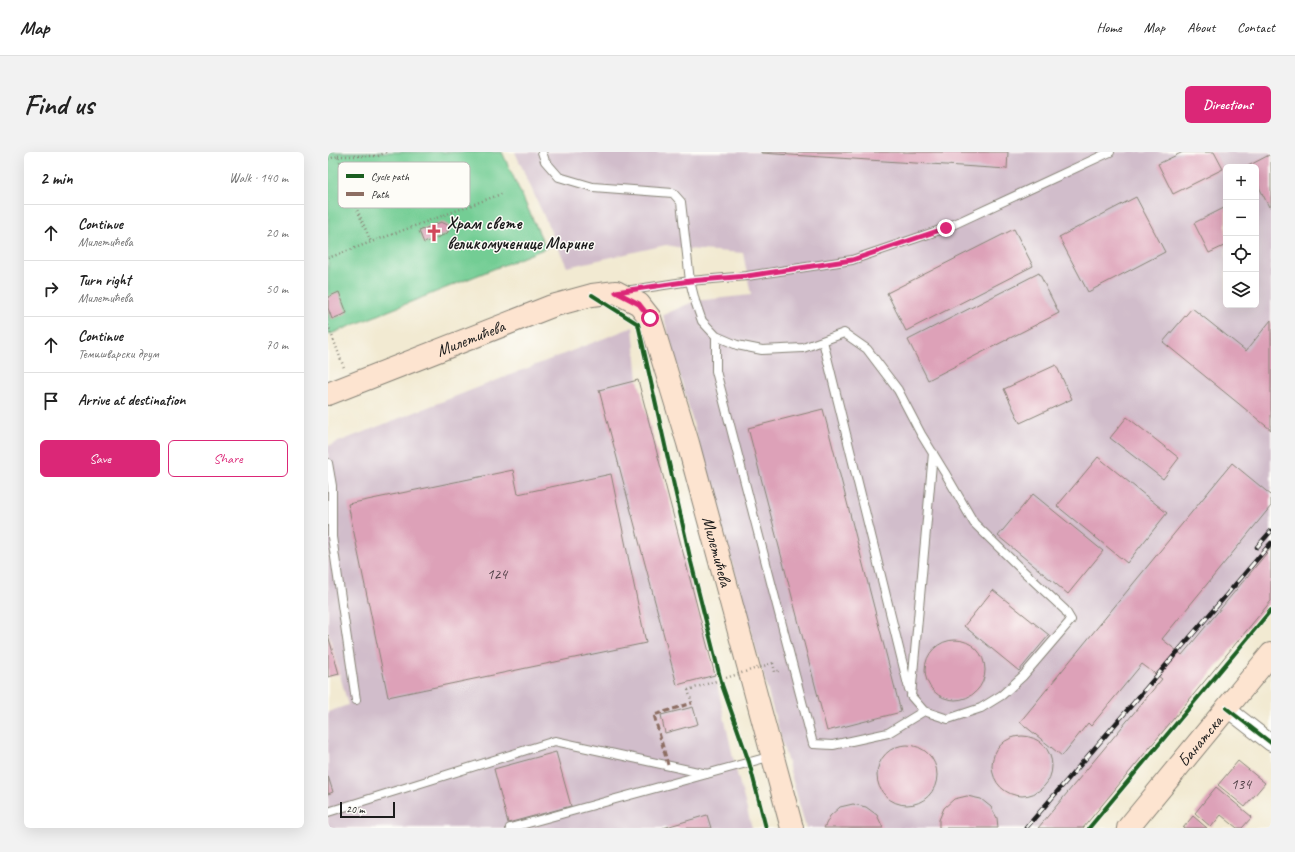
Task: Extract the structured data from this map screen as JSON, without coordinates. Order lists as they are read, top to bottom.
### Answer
{
  "streets": {
    "main road": ["Милетићева", "Банатска"]
  },
  "places": {
    "church": ["Храм свете великомученице Марине"]
  },
  "house_numbers": ["124", "134"],
  "legend": ["Cycle path", "Path"],
  "scale_bar": "20 m",
  "page": {
    "header": "Map",
    "nav": [
      "Home",
      "Map",
      "About",
      "Contact"
    ],
    "buttons": [
      "Directions",
      ["Save", "Share"]
    ],
    "title": "Find us",
    "heading": ["2 min", "Walk · 140 m"],
    "map_buttons": ["+", "−"],
    "list": [
      ["Continue", "Милетићева", "20 m"],
      ["Turn right", "Милетићева", "50 m"],
      ["Continue", "Темишварски друм", "70 m"],
      "Arrive at destination"
    ],
    "scale": "20 m"
  }
}
